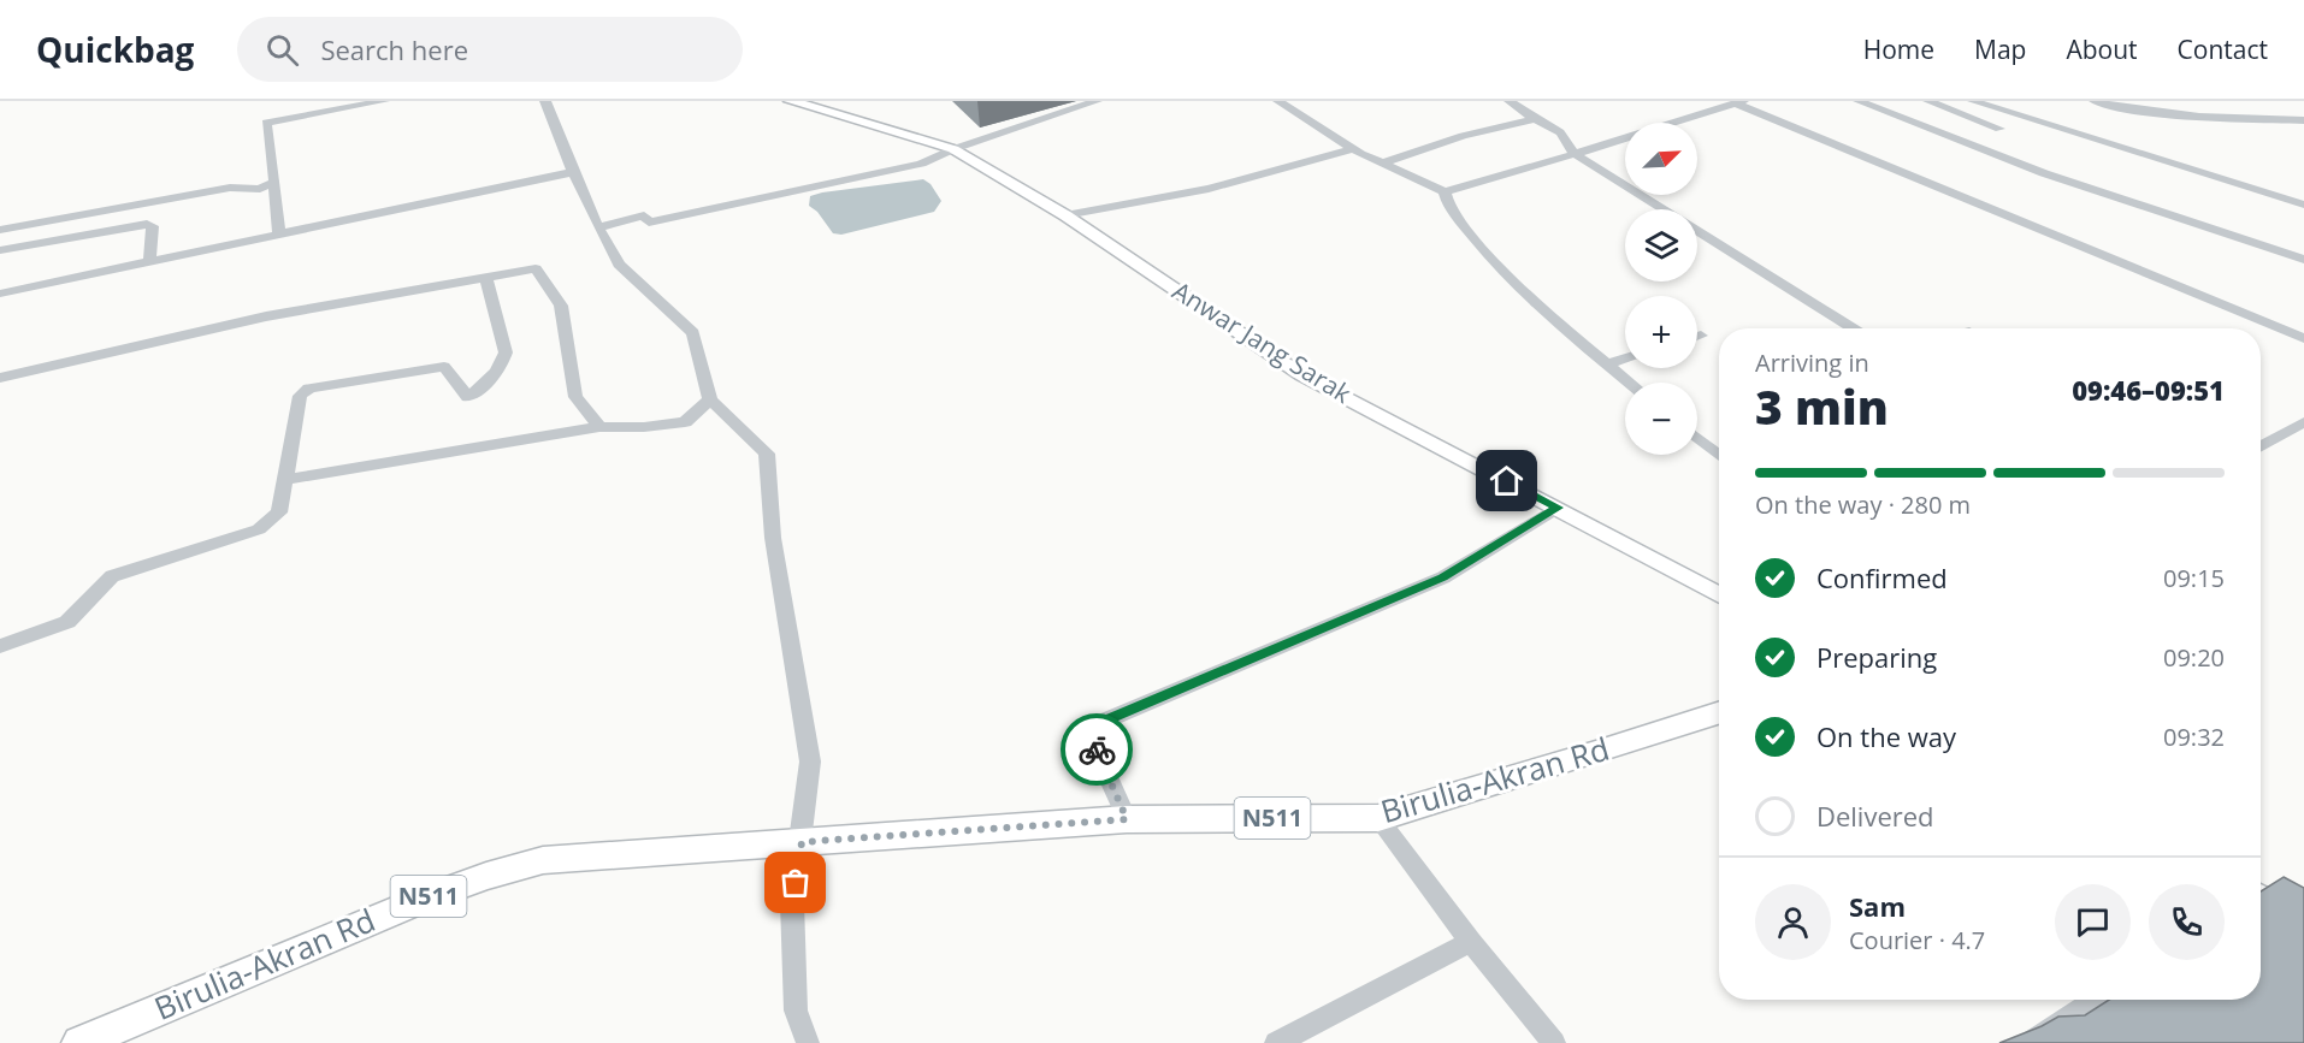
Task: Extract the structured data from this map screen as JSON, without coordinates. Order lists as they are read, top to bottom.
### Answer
{
  "streets": {
    "highway": ["Birulia-Akran Rd", "N511"],
    "main road": ["Anwar Jang Sarak"]
  },
  "north": "top right",
  "page": {
    "header": "Quickbag",
    "search": "Search here",
    "nav": [
      "Home",
      "Map",
      "About",
      "Contact"
    ],
    "map_buttons": ["+", "−"],
    "heading": ["3 min", "Arriving in", "09:46–09:51"],
    "panel": ["Sam", "Courier · 4.7"],
    "bar": "On the way · 280 m",
    "list": [
      ["Confirmed", "09:15"],
      ["Preparing", "09:20"],
      ["On the way", "09:32"],
      "Delivered"
    ]
  }
}
